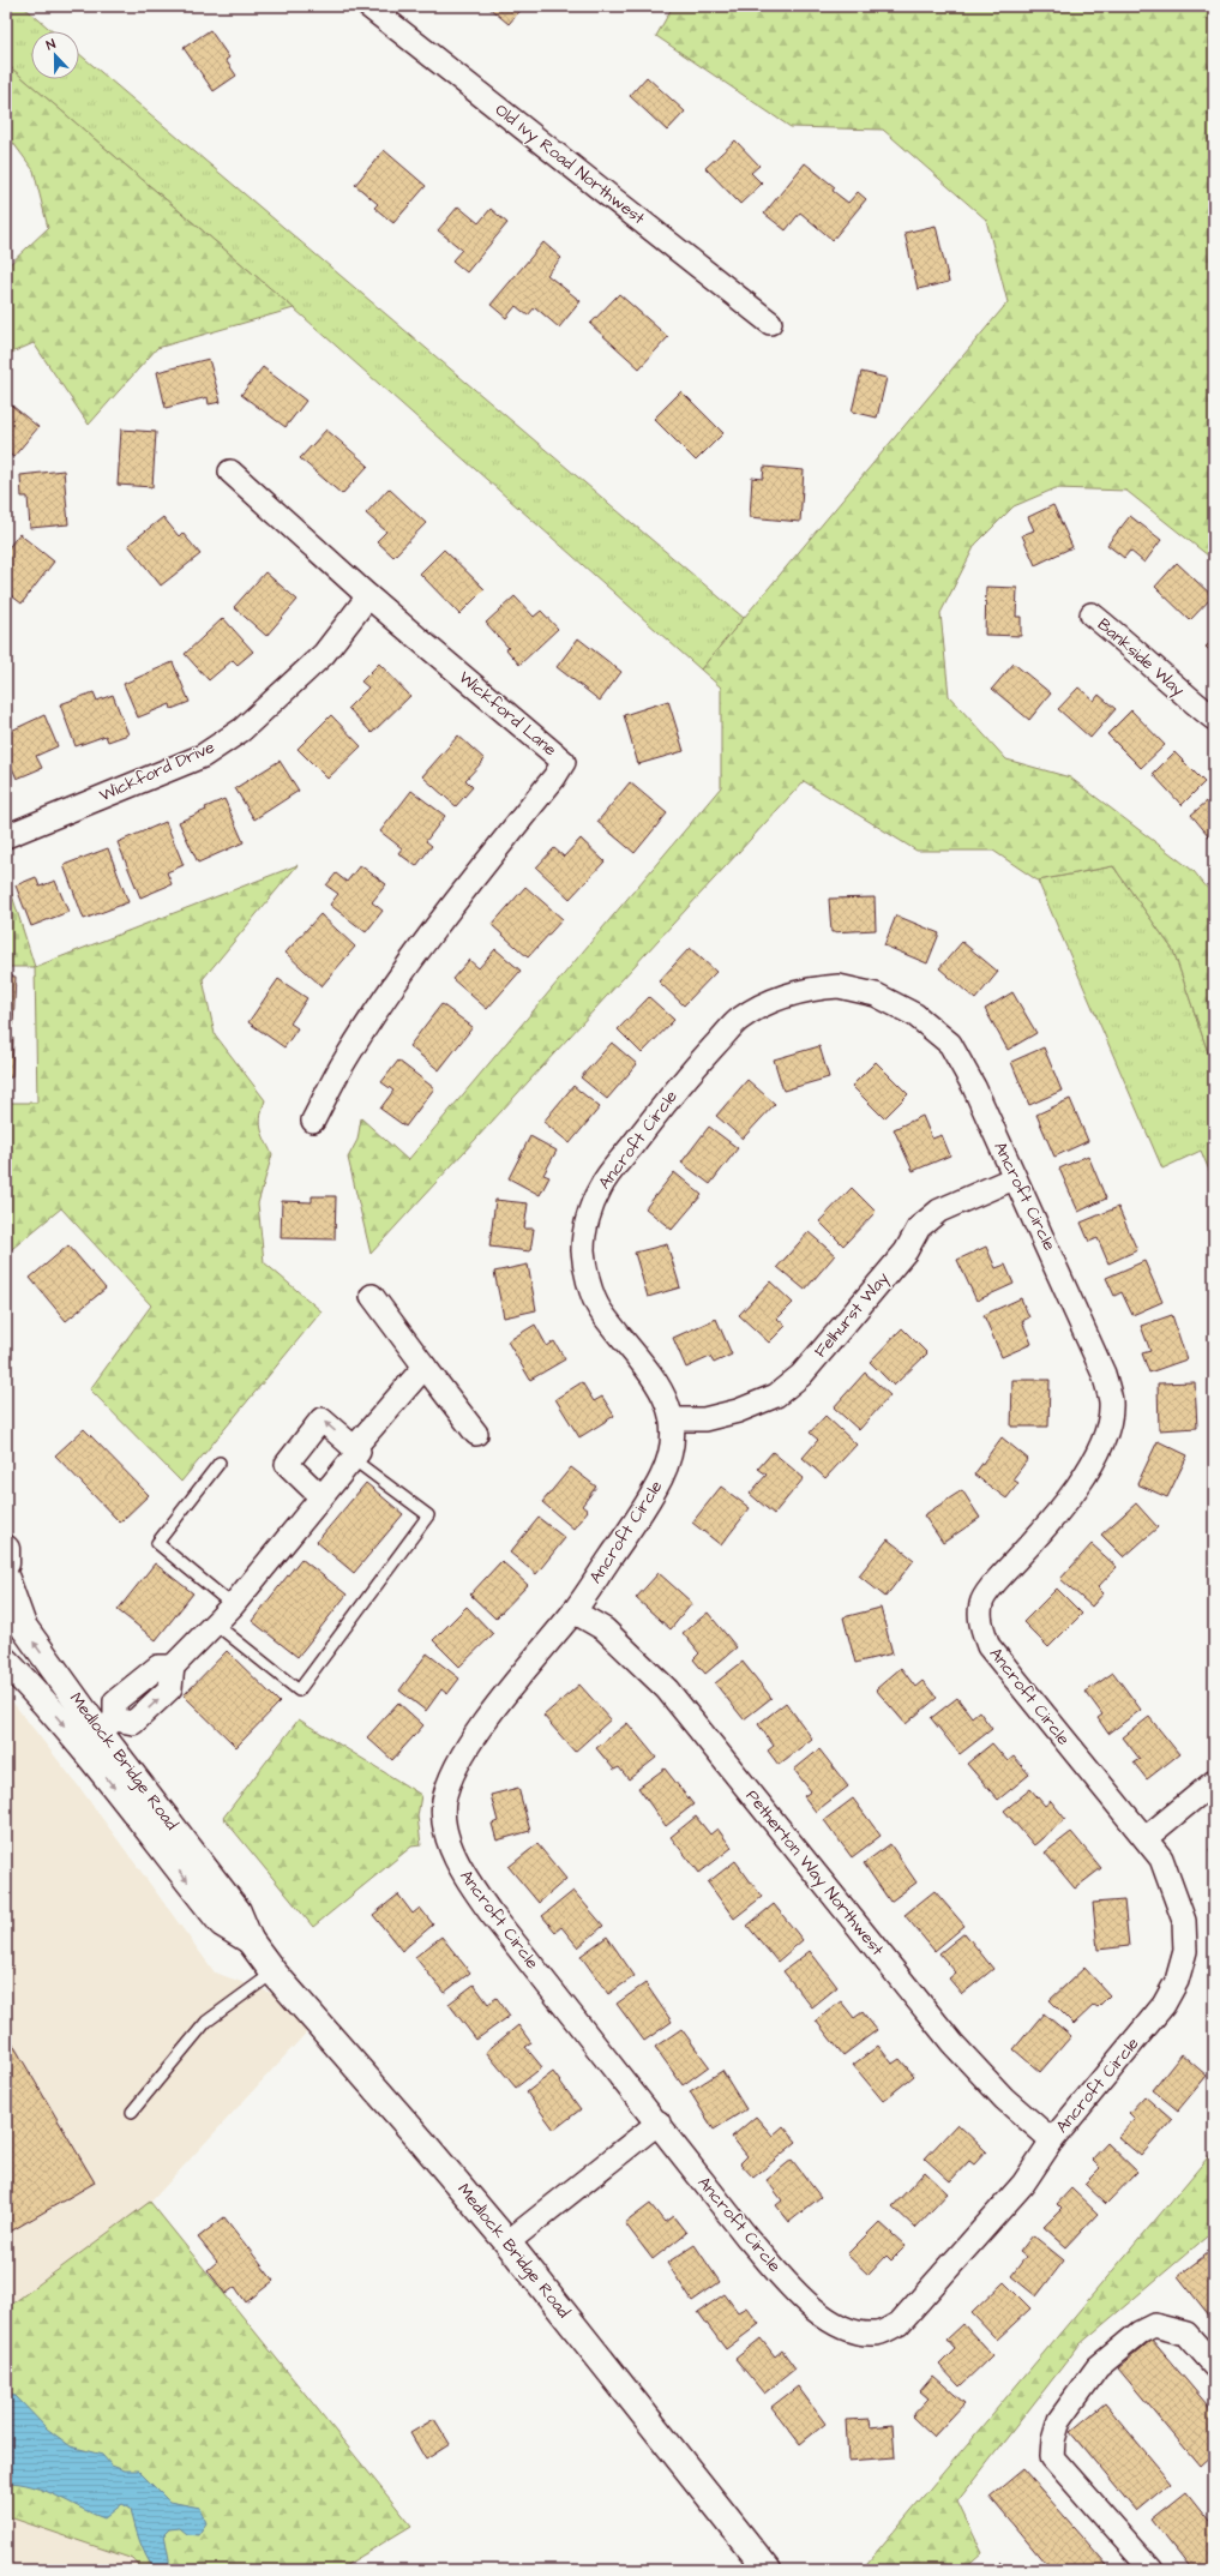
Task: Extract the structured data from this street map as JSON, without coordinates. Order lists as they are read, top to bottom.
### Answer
{
  "streets": {
    "main road": ["Medlock Bridge Road"],
    "street": [
      "Old Ivy Road Northwest",
      "Bankside Way",
      "Wickford Lane",
      "Wickford Drive",
      "Ancroft Circle",
      "Felhurst Way",
      "Petherton Way Northwest"
    ]
  },
  "crossings": [
    ["Wickford Lane", "Wickford Drive"],
    ["Ancroft Circle", "Felhurst Way"],
    ["Ancroft Circle", "Petherton Way Northwest"]
  ],
  "north": "top"
}
